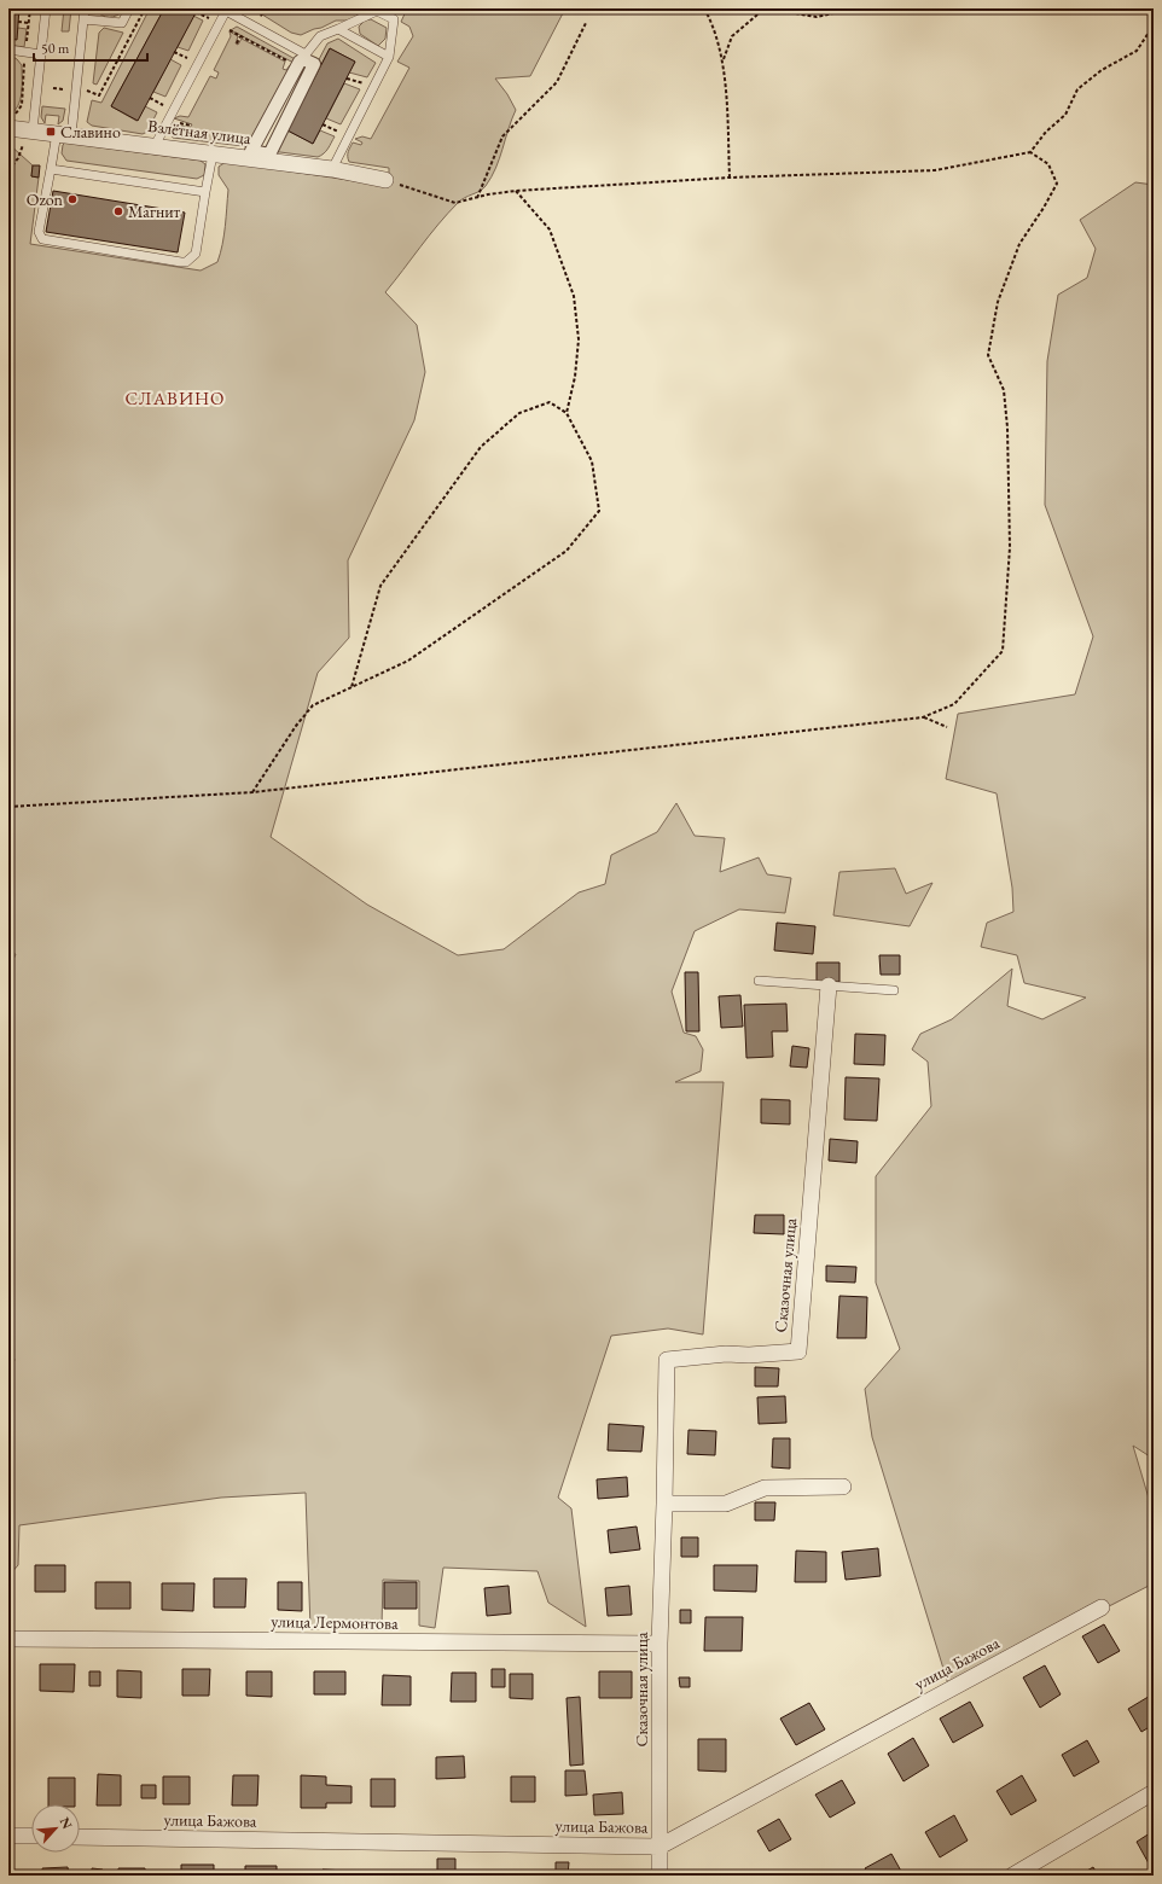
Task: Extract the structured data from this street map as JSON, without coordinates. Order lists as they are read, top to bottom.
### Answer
{
  "streets": {
    "street": [
      "Взлётная улица",
      "Сказочная улица",
      "улица Лермонтова",
      "улица Бажова"
    ]
  },
  "crossings": [
    ["Сказочная улица", "улица Лермонтова"],
    ["Сказочная улица", "улица Бажова"]
  ],
  "districts": ["СЛАВИНО"],
  "places": {
    "transit": ["Славино"],
    "other": ["Ozon", "Магнит"]
  },
  "scale_bar": "50 m",
  "north": "top right"
}
